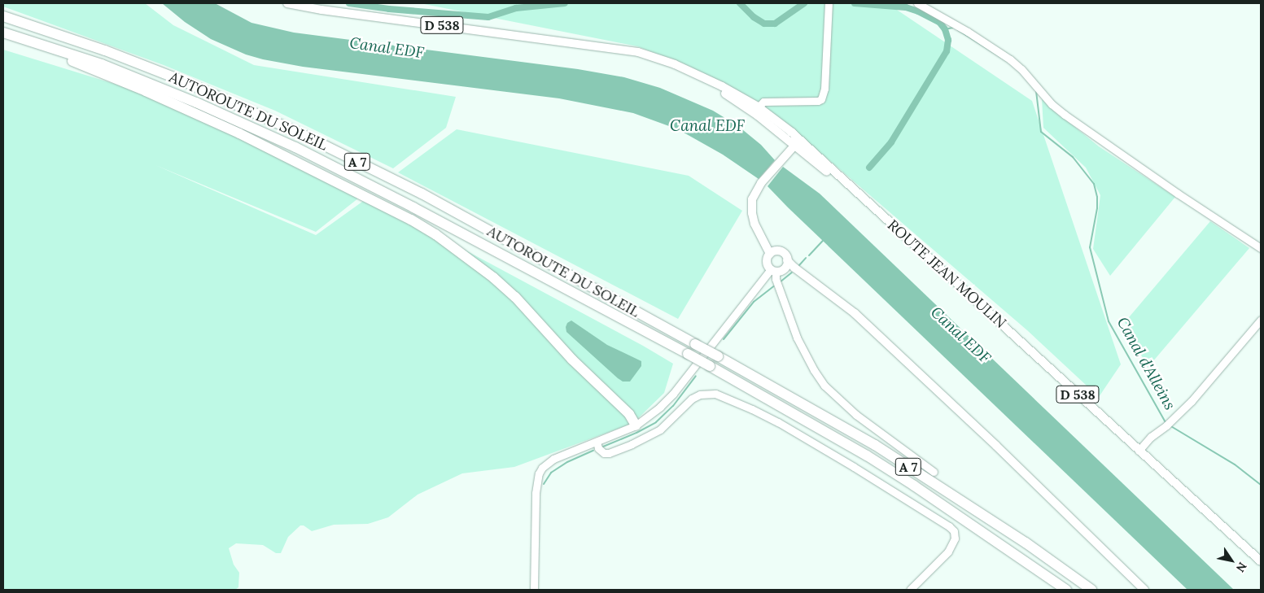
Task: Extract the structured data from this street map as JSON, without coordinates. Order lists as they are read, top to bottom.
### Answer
{
  "streets": {
    "highway": ["AUTOROUTE DU SOLEIL", "A 7"],
    "main road": ["D 538", "ROUTE JEAN MOULIN"]
  },
  "crossings": [
    ["D 538", "ROUTE JEAN MOULIN"]
  ],
  "water": ["Canal EDF", "Canal d'Alleins"],
  "north": "bottom right"
}
